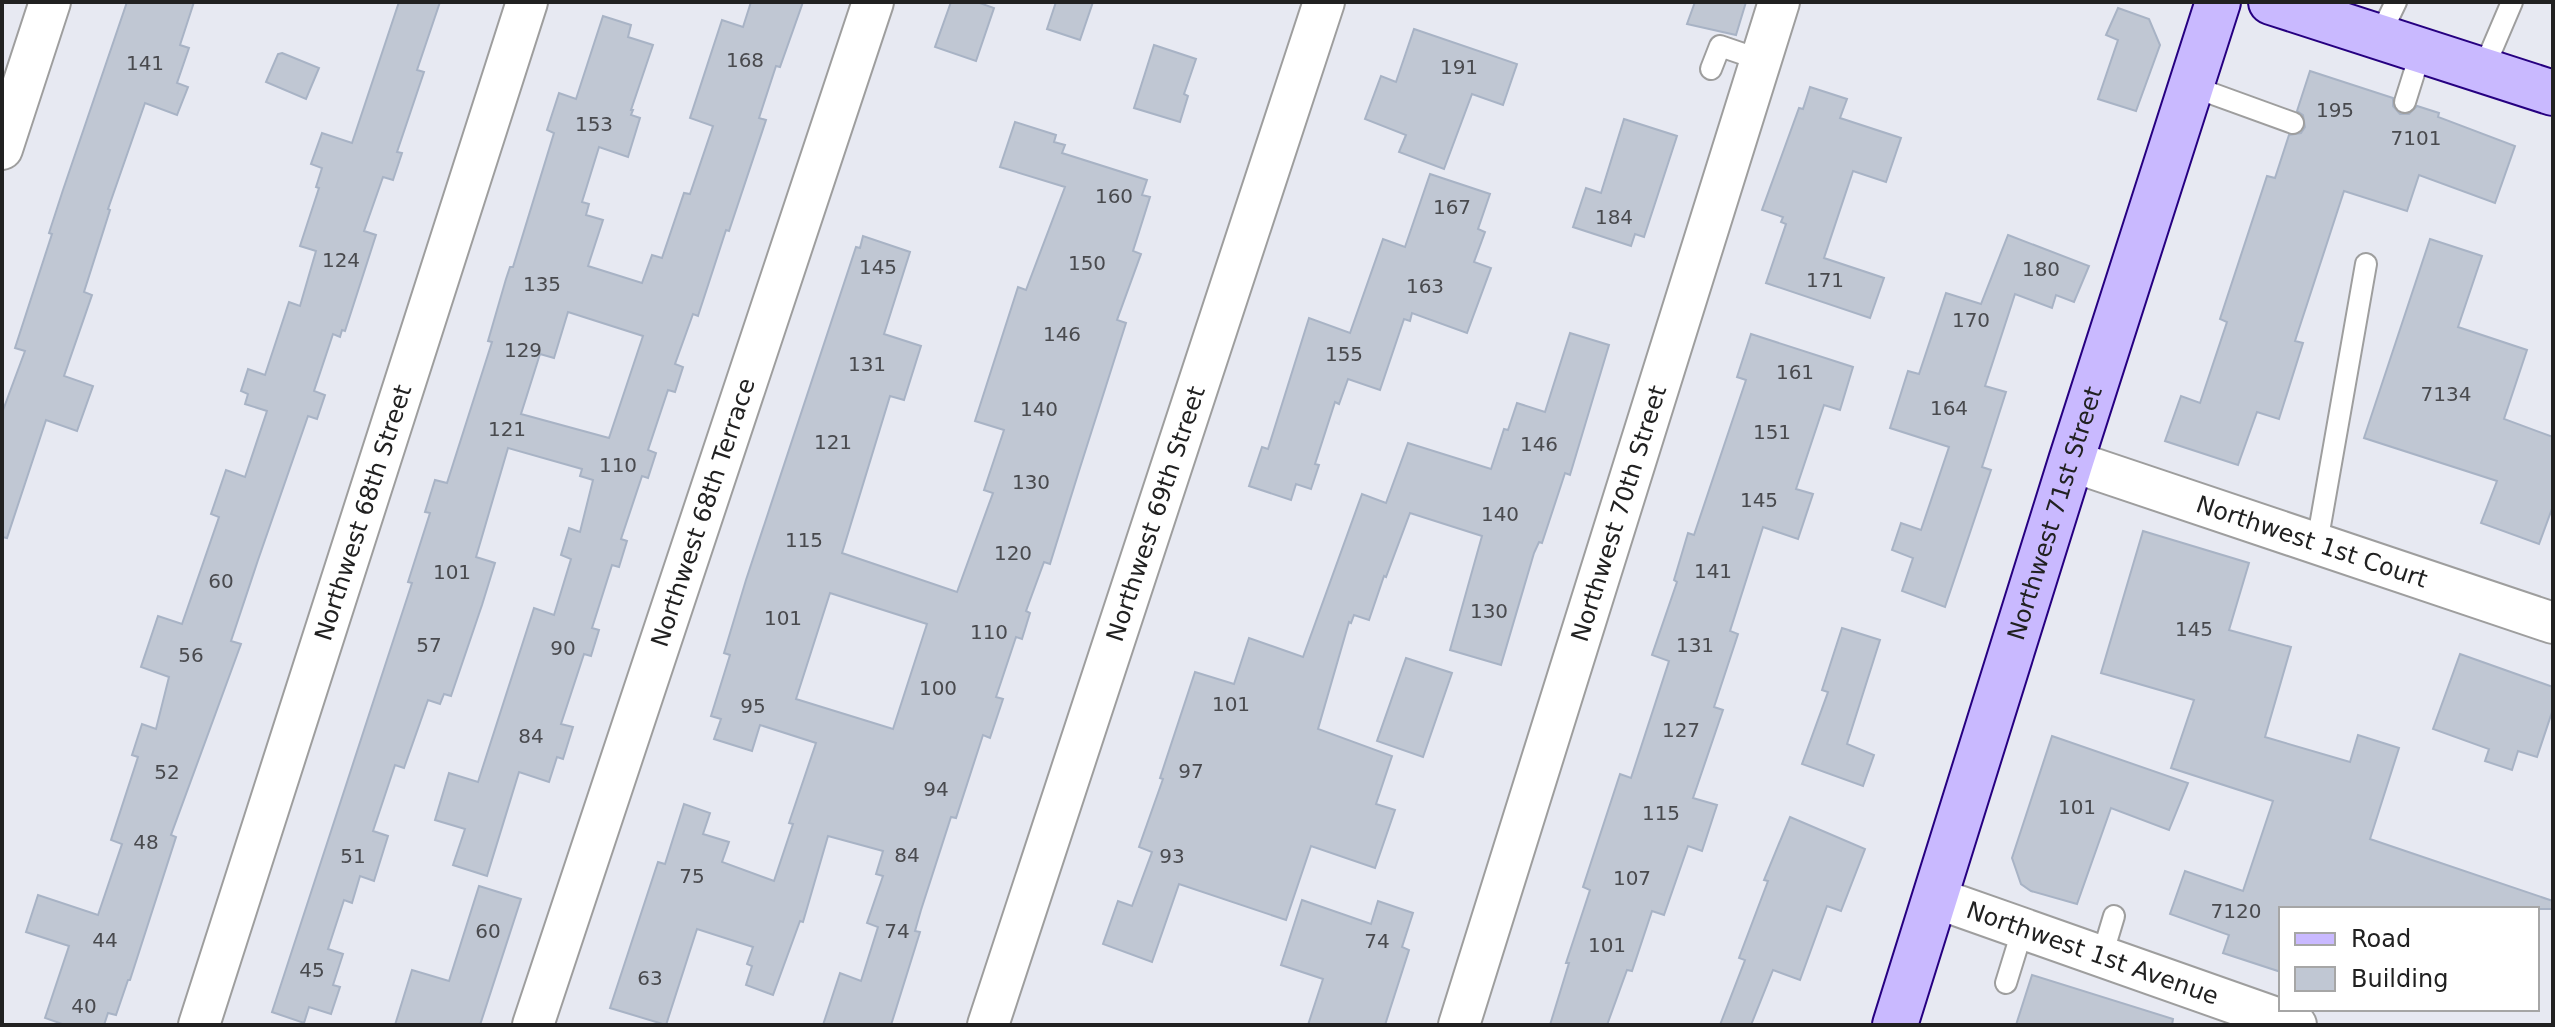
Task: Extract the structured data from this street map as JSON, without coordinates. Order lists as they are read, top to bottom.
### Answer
{
  "streets": {
    "street": [
      "Northwest 70th Street",
      "Northwest 71st Street",
      "Northwest 68th Street",
      "Northwest 68th Terrace",
      "Northwest 69th Street",
      "Northwest 1st Court",
      "Northwest 1st Avenue"
    ]
  },
  "crossings": [
    ["Northwest 71st Street", "Northwest 1st Court"],
    ["Northwest 71st Street", "Northwest 1st Avenue"]
  ],
  "house_numbers": [
    "168",
    "141",
    "191",
    "195",
    "153",
    "7101",
    "160",
    "167",
    "184",
    "124",
    "150",
    "145",
    "180",
    "171",
    "135",
    "163",
    "170",
    "146",
    "129",
    "155",
    "131",
    "161",
    "7134",
    "164",
    "140",
    "121",
    "151",
    "121",
    "146",
    "110",
    "130",
    "145",
    "140",
    "115",
    "120",
    "141",
    "101",
    "60",
    "130",
    "101",
    "145",
    "110",
    "57",
    "131",
    "90",
    "56",
    "100",
    "101",
    "95",
    "127",
    "84",
    "97",
    "52",
    "94",
    "101",
    "115",
    "48",
    "84",
    "51",
    "93",
    "75",
    "107",
    "7120",
    "60",
    "74",
    "44",
    "74",
    "101",
    "45",
    "63",
    "40"
  ],
  "legend": ["Road", "Building"]
}
